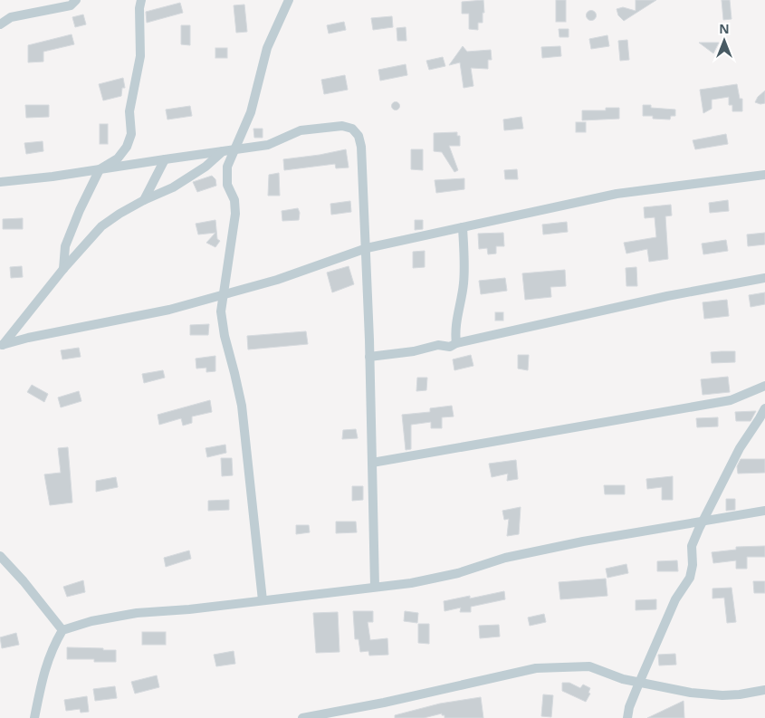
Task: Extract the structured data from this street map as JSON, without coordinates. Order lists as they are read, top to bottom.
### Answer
{
  "north": "top"
}
